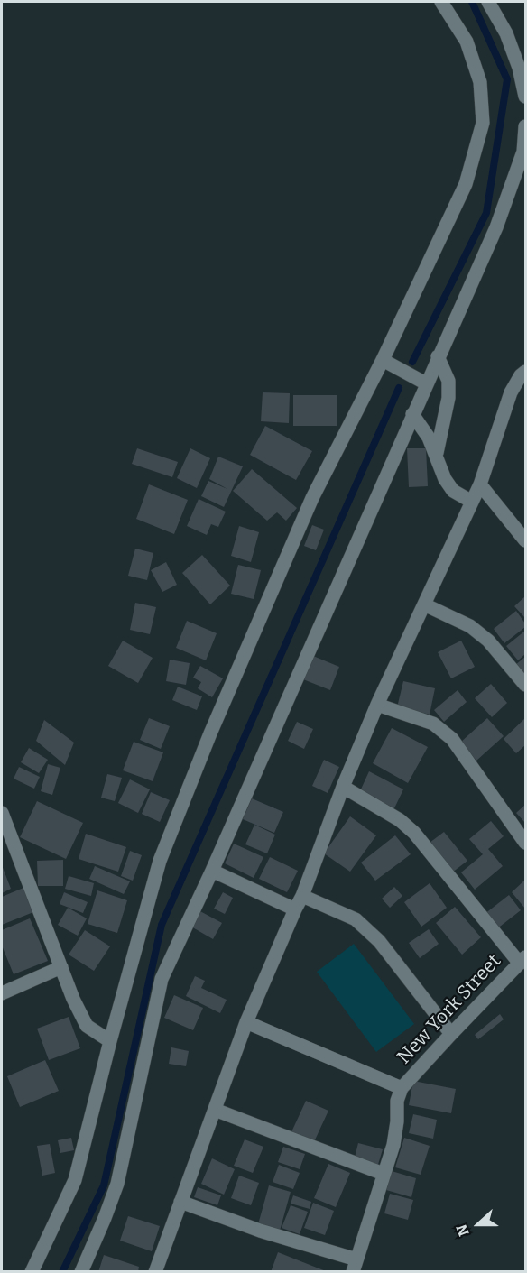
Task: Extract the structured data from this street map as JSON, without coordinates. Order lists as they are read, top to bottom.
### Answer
{
  "streets": {
    "street": ["New York Street"]
  },
  "north": "left"
}
